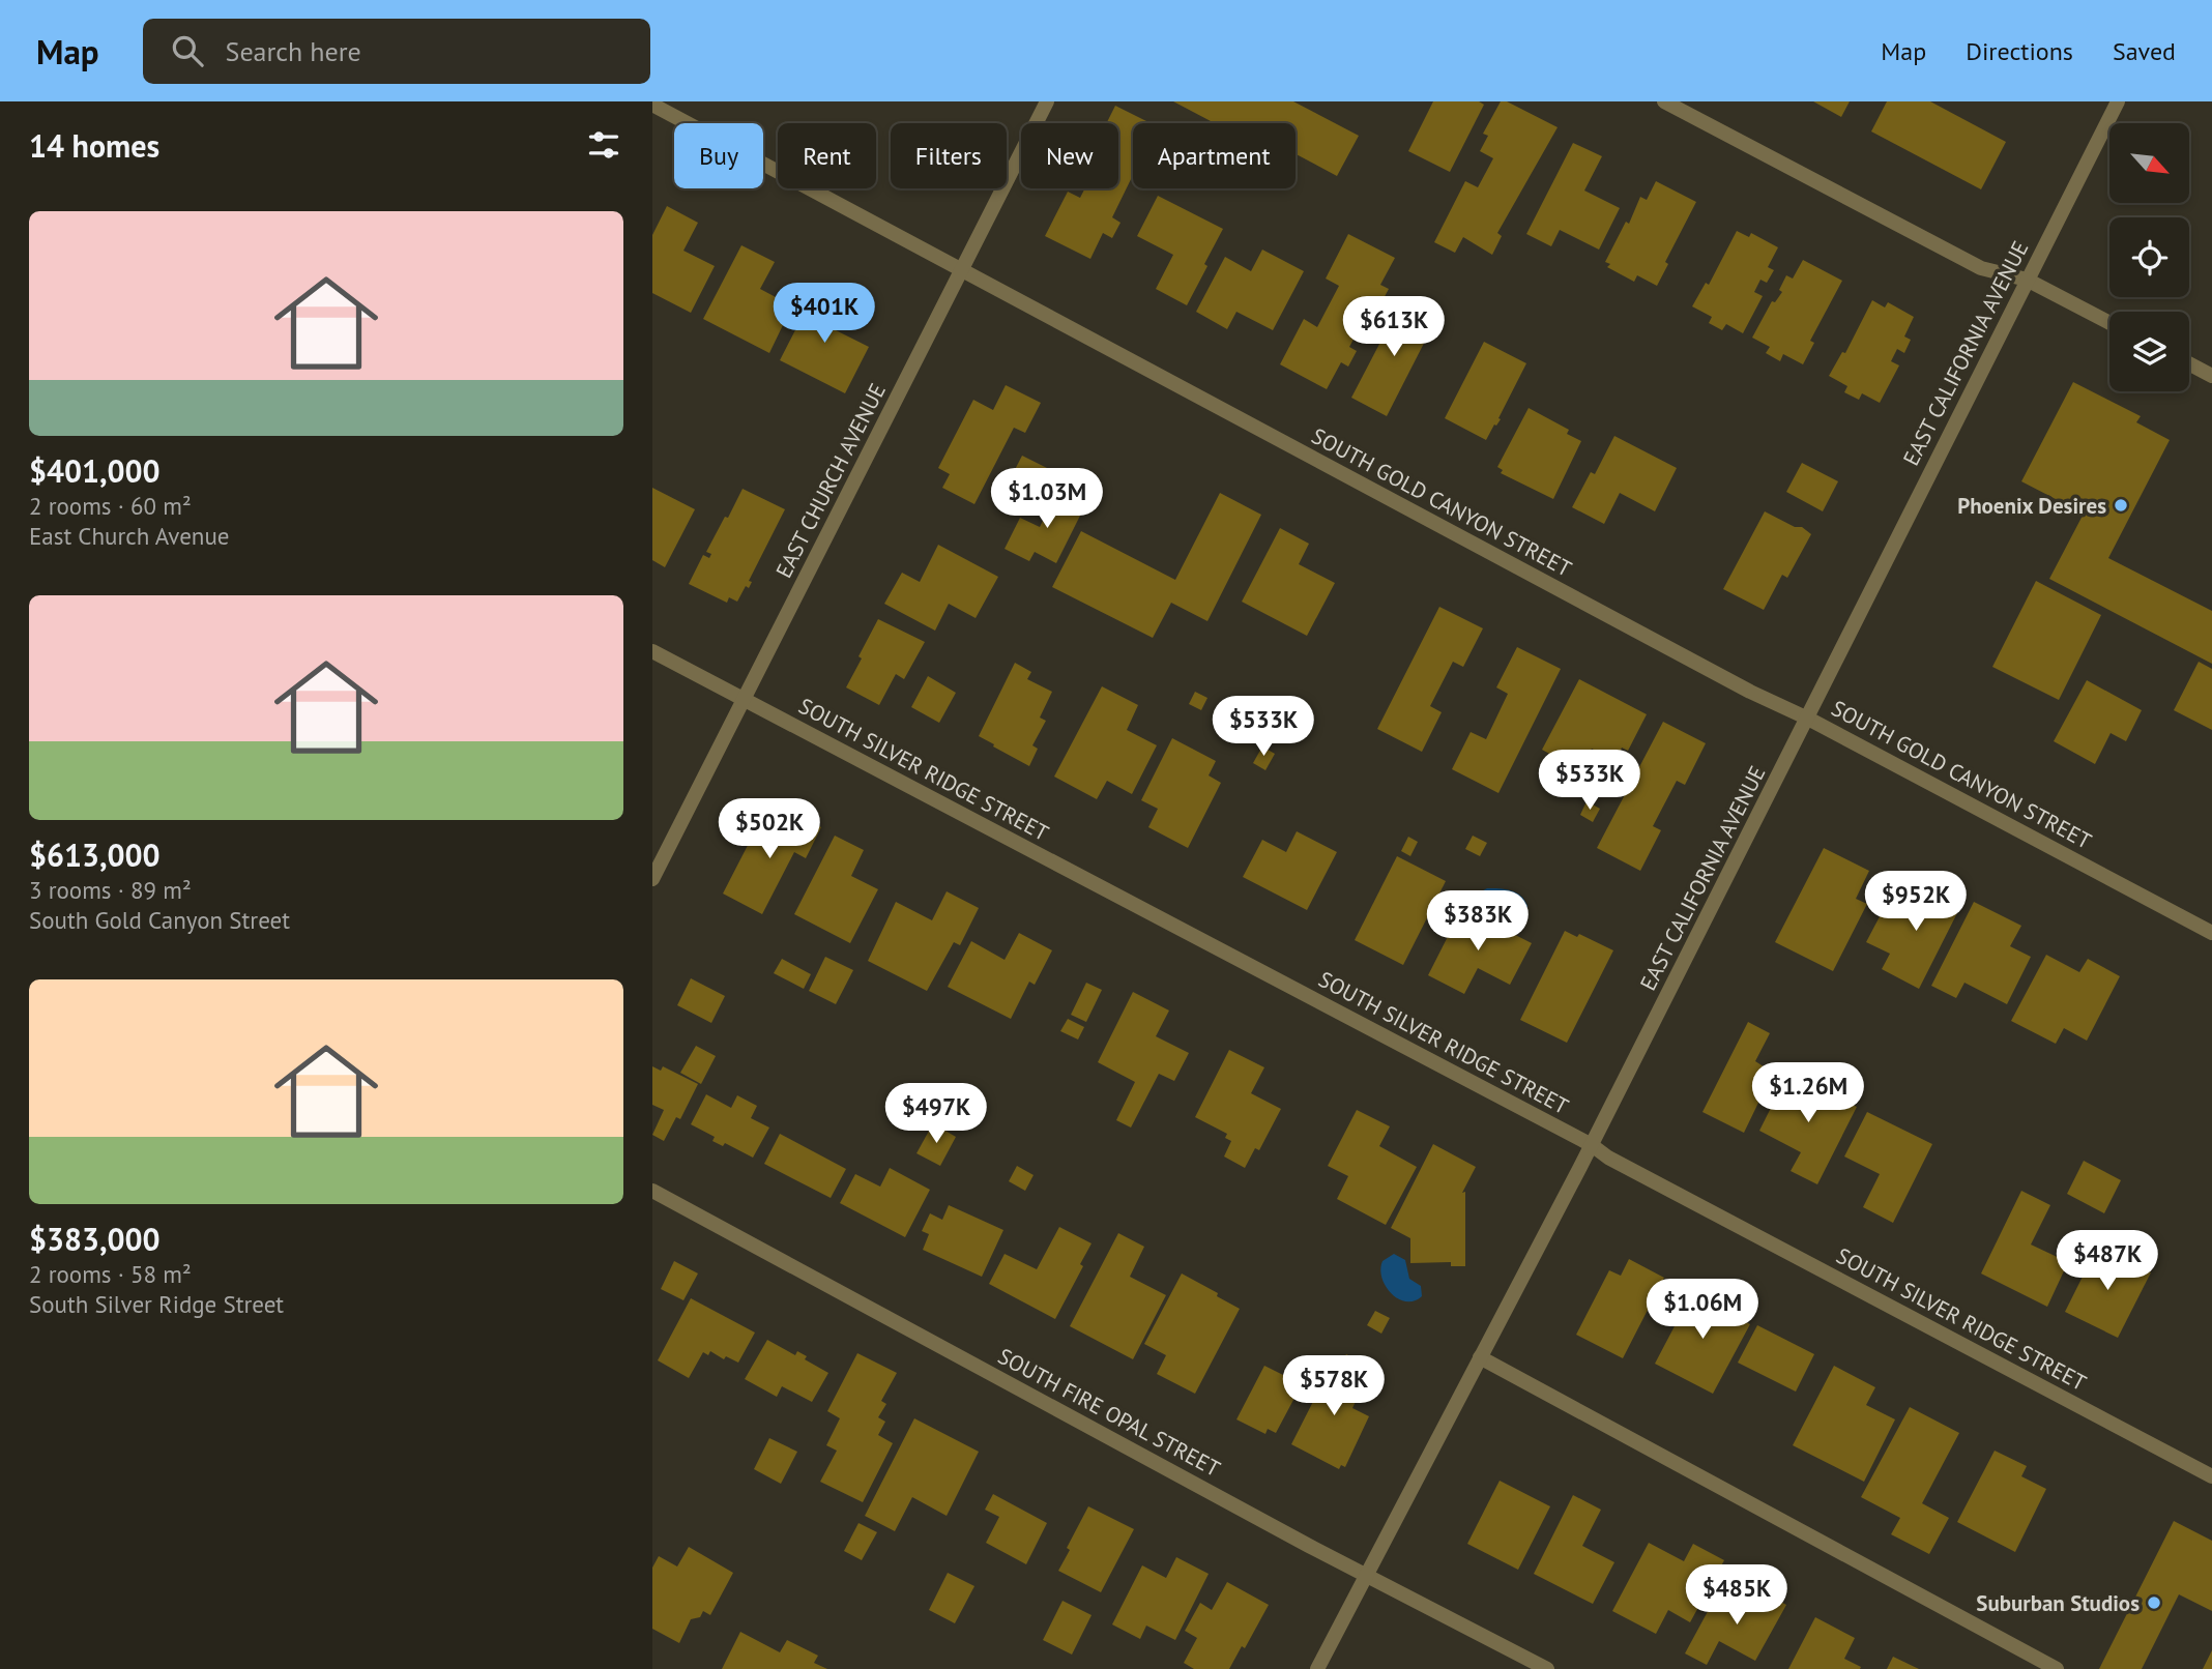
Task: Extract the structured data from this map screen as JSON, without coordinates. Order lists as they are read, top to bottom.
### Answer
{
  "streets": {
    "street": [
      "EAST CALIFORNIA AVENUE",
      "EAST CHURCH AVENUE",
      "SOUTH GOLD CANYON STREET",
      "SOUTH SILVER RIDGE STREET",
      "SOUTH FIRE OPAL STREET"
    ]
  },
  "crossings": [
    ["EAST CALIFORNIA AVENUE", "SOUTH GOLD CANYON STREET"],
    ["EAST CALIFORNIA AVENUE", "SOUTH SILVER RIDGE STREET"],
    ["EAST CALIFORNIA AVENUE", "SOUTH FIRE OPAL STREET"],
    ["EAST CHURCH AVENUE", "SOUTH GOLD CANYON STREET"],
    ["EAST CHURCH AVENUE", "SOUTH SILVER RIDGE STREET"]
  ],
  "places": ["Phoenix Desires", "Suburban Studios"],
  "north": "bottom right",
  "page": {
    "header": "Map",
    "search": "Search here",
    "nav": ["Map", "Directions", "Saved"],
    "heading": "14 homes",
    "chip": [
      "Buy",
      "Rent",
      "Filters",
      "New",
      "Apartment"
    ],
    "list": [
      {
        "name": "$401,000",
        "note": "2 rooms · 60 m² · East Church Avenue"
      },
      {
        "name": "$613,000",
        "note": "3 rooms · 89 m² · South Gold Canyon Street"
      },
      {
        "name": "$383,000",
        "note": "2 rooms · 58 m² · South Silver Ridge Street"
      }
    ],
    "price": [
      "$401K",
      "$613K",
      "$1.03M",
      "$533K",
      "$533K",
      "$502K",
      "$952K",
      "$383K",
      "$1.26M",
      "$497K",
      "$487K",
      "$1.06M",
      "$578K",
      "$485K"
    ]
  }
}
